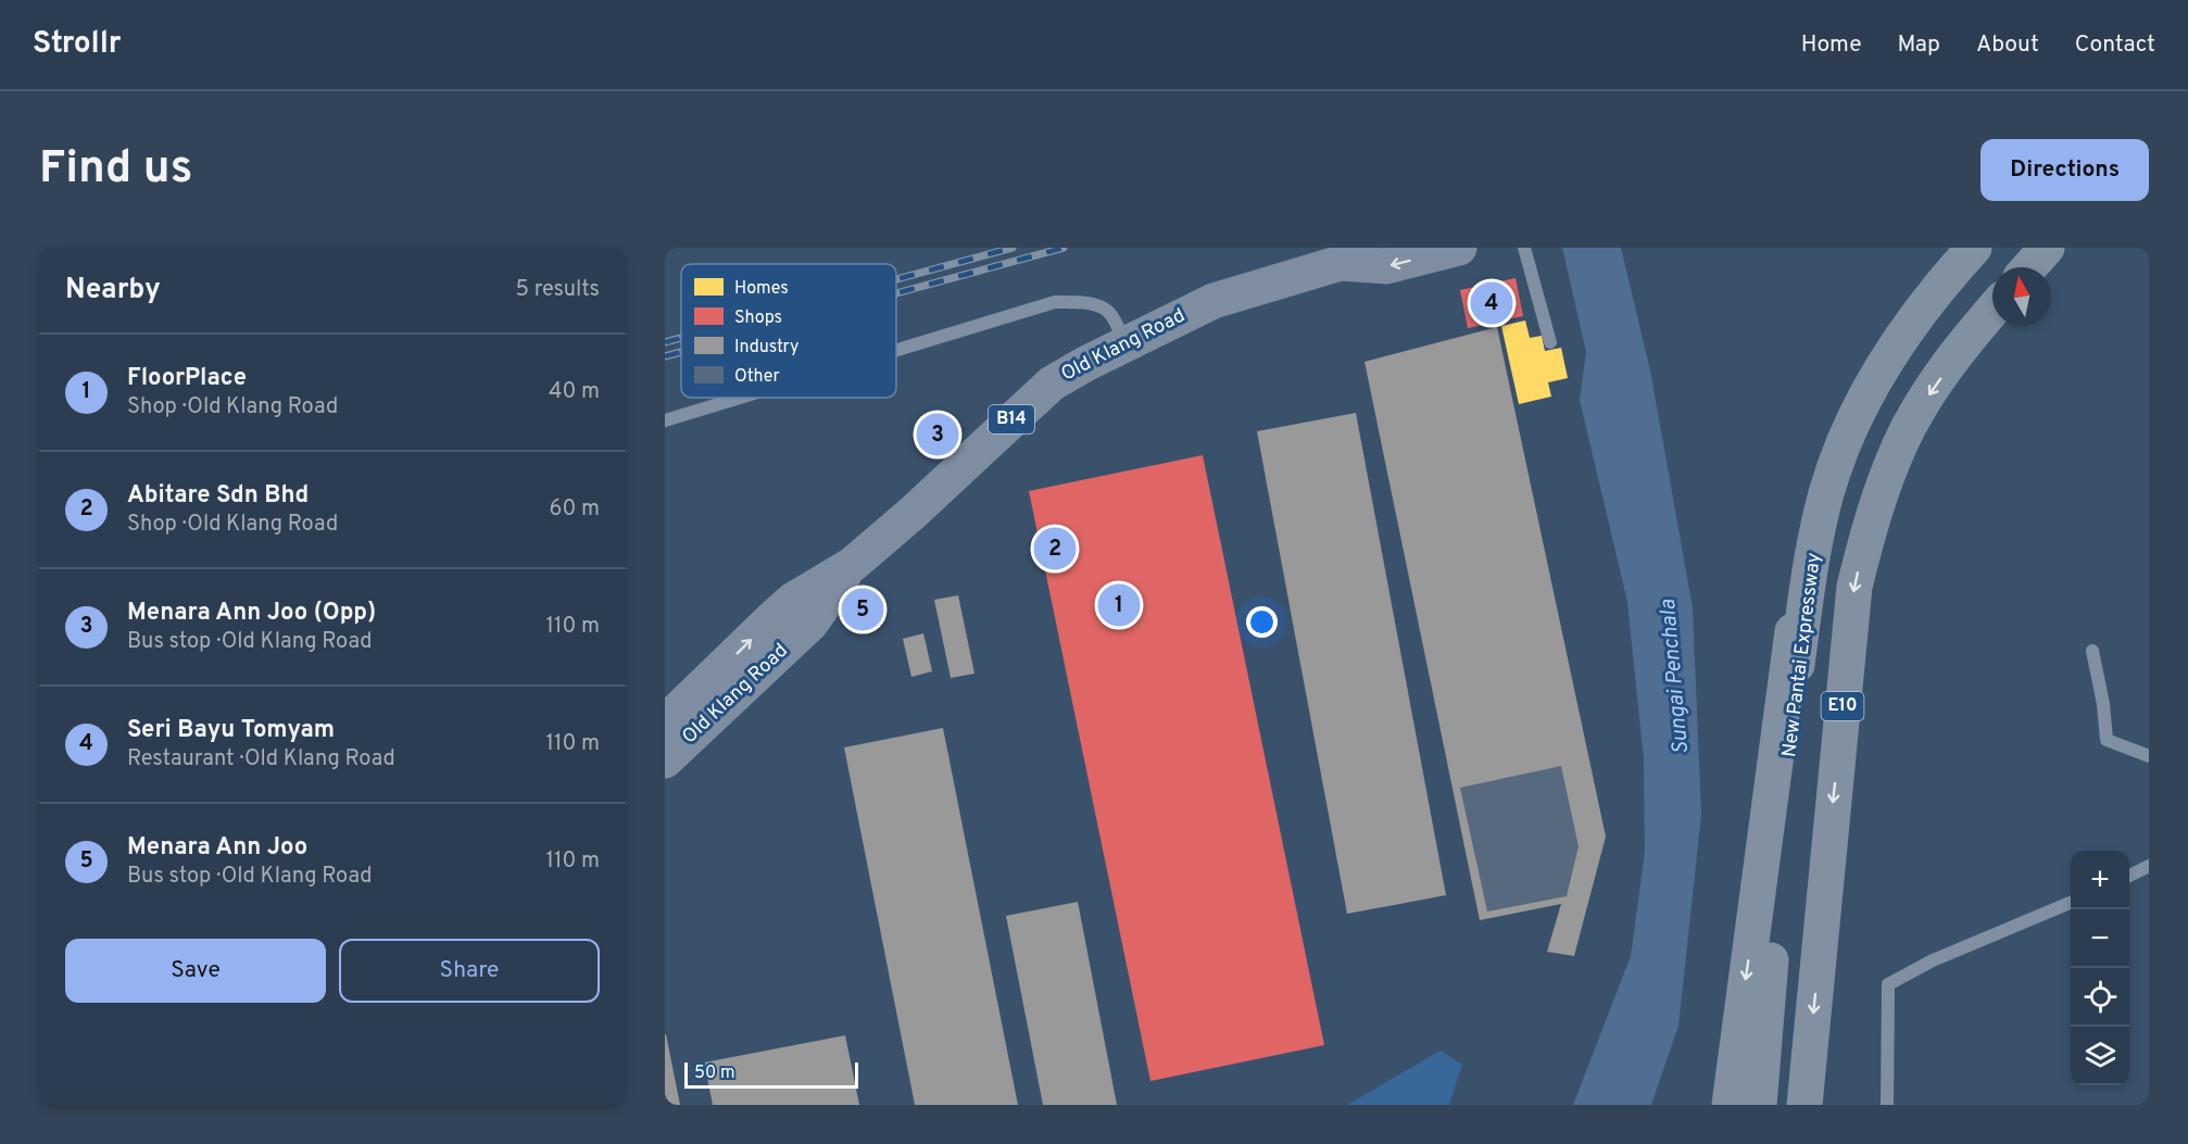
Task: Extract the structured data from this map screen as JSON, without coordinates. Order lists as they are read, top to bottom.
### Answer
{
  "streets": {
    "highway": ["New Pantai Expressway", "E10"],
    "main road": ["Old Klang Road", "B14"]
  },
  "water": ["Sungai Penchala"],
  "legend": [
    "Homes",
    "Shops",
    "Industry",
    "Other"
  ],
  "scale_bar": "50 m",
  "north": "top",
  "page": {
    "header": "Strollr",
    "nav": [
      "Home",
      "Map",
      "About",
      "Contact"
    ],
    "buttons": [
      "Directions",
      ["Save", "Share"]
    ],
    "title": "Find us",
    "heading": ["Nearby", "5 results"],
    "pins": [
      "4",
      "3",
      "2",
      "1",
      "5"
    ],
    "list": [
      {
        "mark": "1",
        "name": "FloorPlace",
        "note": "Shop · Old Klang Road",
        "value": "40 m"
      },
      {
        "mark": "2",
        "name": "Abitare Sdn Bhd",
        "note": "Shop · Old Klang Road",
        "value": "60 m"
      },
      {
        "mark": "3",
        "name": "Menara Ann Joo (Opp)",
        "note": "Bus stop · Old Klang Road",
        "value": "110 m"
      },
      {
        "mark": "4",
        "name": "Seri Bayu Tomyam",
        "note": "Restaurant · Old Klang Road",
        "value": "110 m"
      },
      {
        "mark": "5",
        "name": "Menara Ann Joo",
        "note": "Bus stop · Old Klang Road",
        "value": "110 m"
      }
    ],
    "map_buttons": ["+", "−"],
    "scale": "50 m"
  }
}
